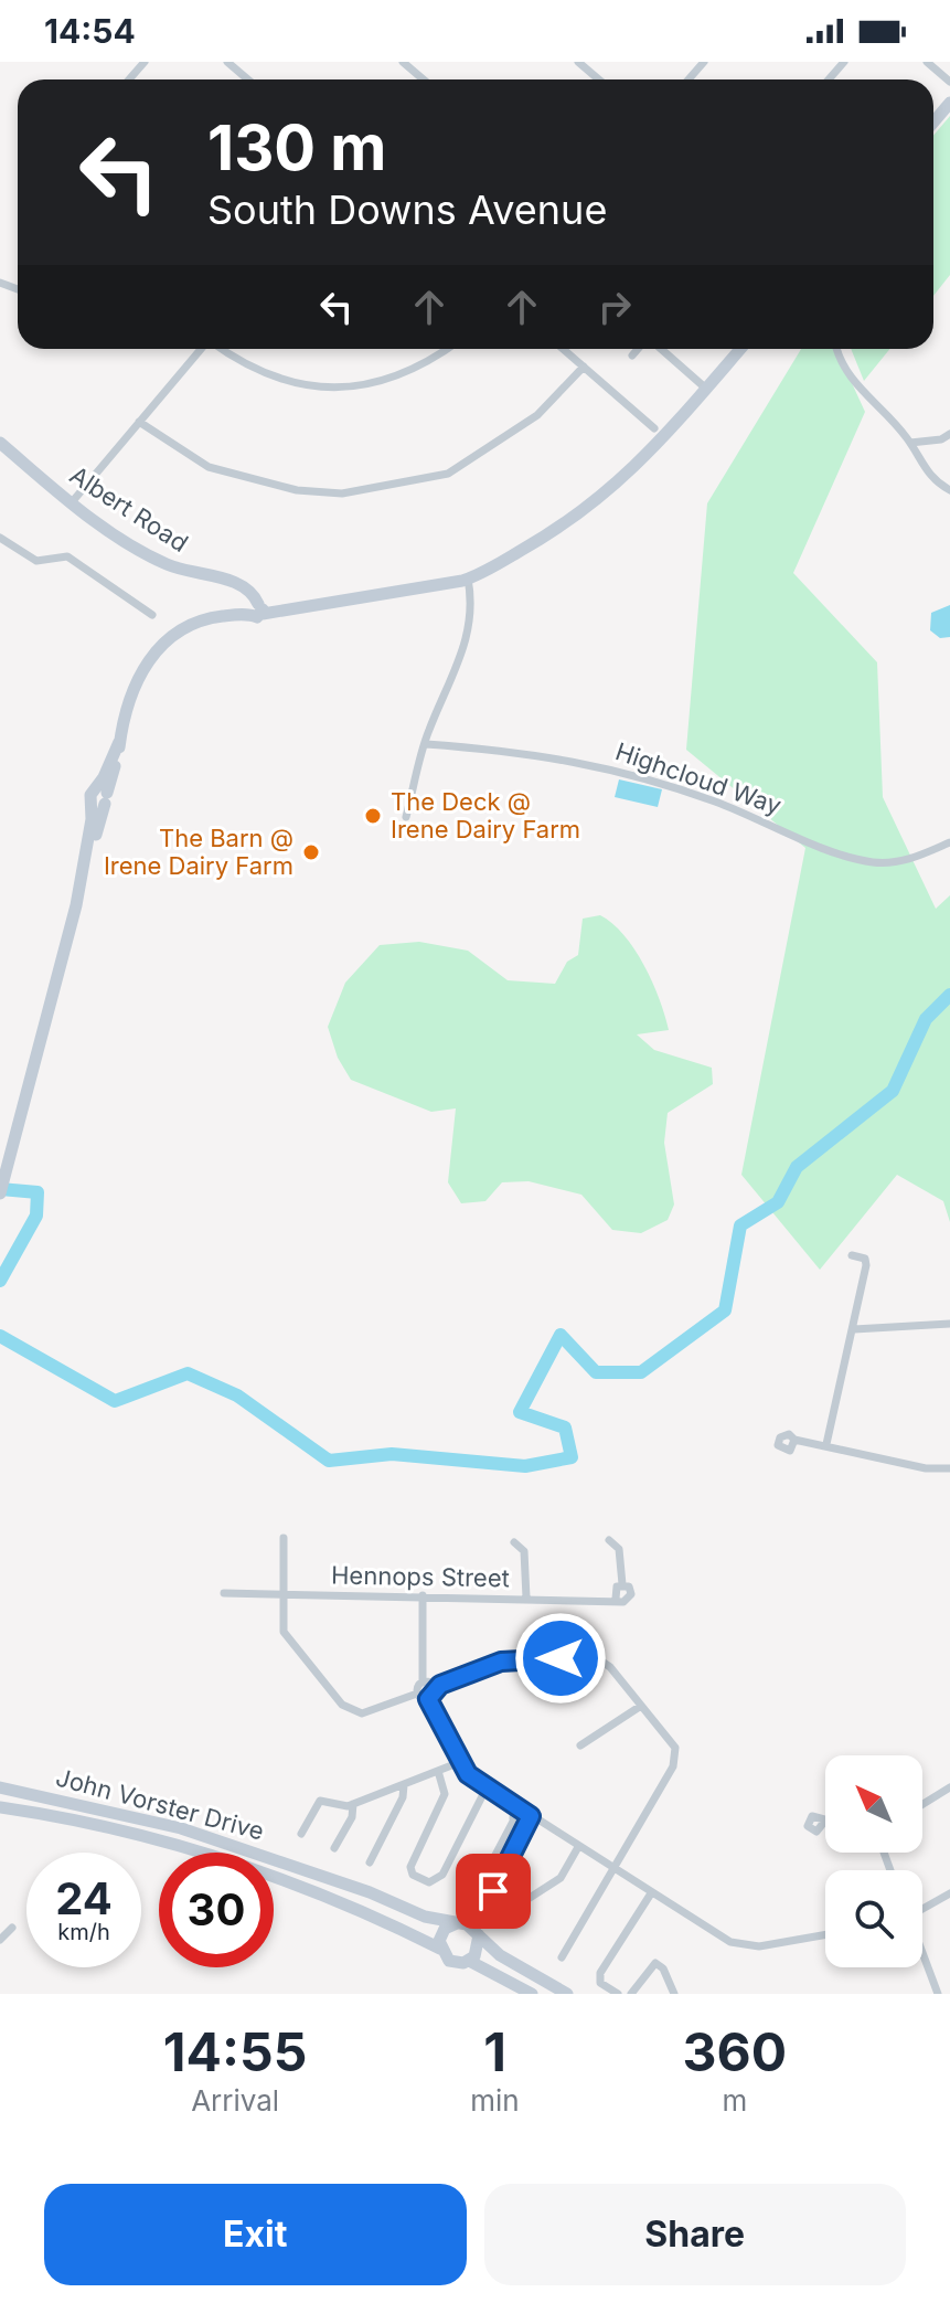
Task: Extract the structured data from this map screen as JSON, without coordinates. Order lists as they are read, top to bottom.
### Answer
{
  "streets": {
    "street": [
      "Albert Road",
      "Highcloud Way",
      "Hennops Street",
      "John Vorster Drive"
    ]
  },
  "places": ["The Deck @ Irene Dairy Farm", "The Barn @ Irene Dairy Farm"],
  "north": "top left",
  "page": {
    "status": "14:54",
    "turn": ["130 m", "South Downs Avenue"],
    "speed": "24 km/h",
    "limit": "30",
    "eta": [
      "14:55",
      "Arrival",
      "1",
      "min",
      "360",
      "m"
    ],
    "buttons": ["Exit", "Share"]
  }
}
